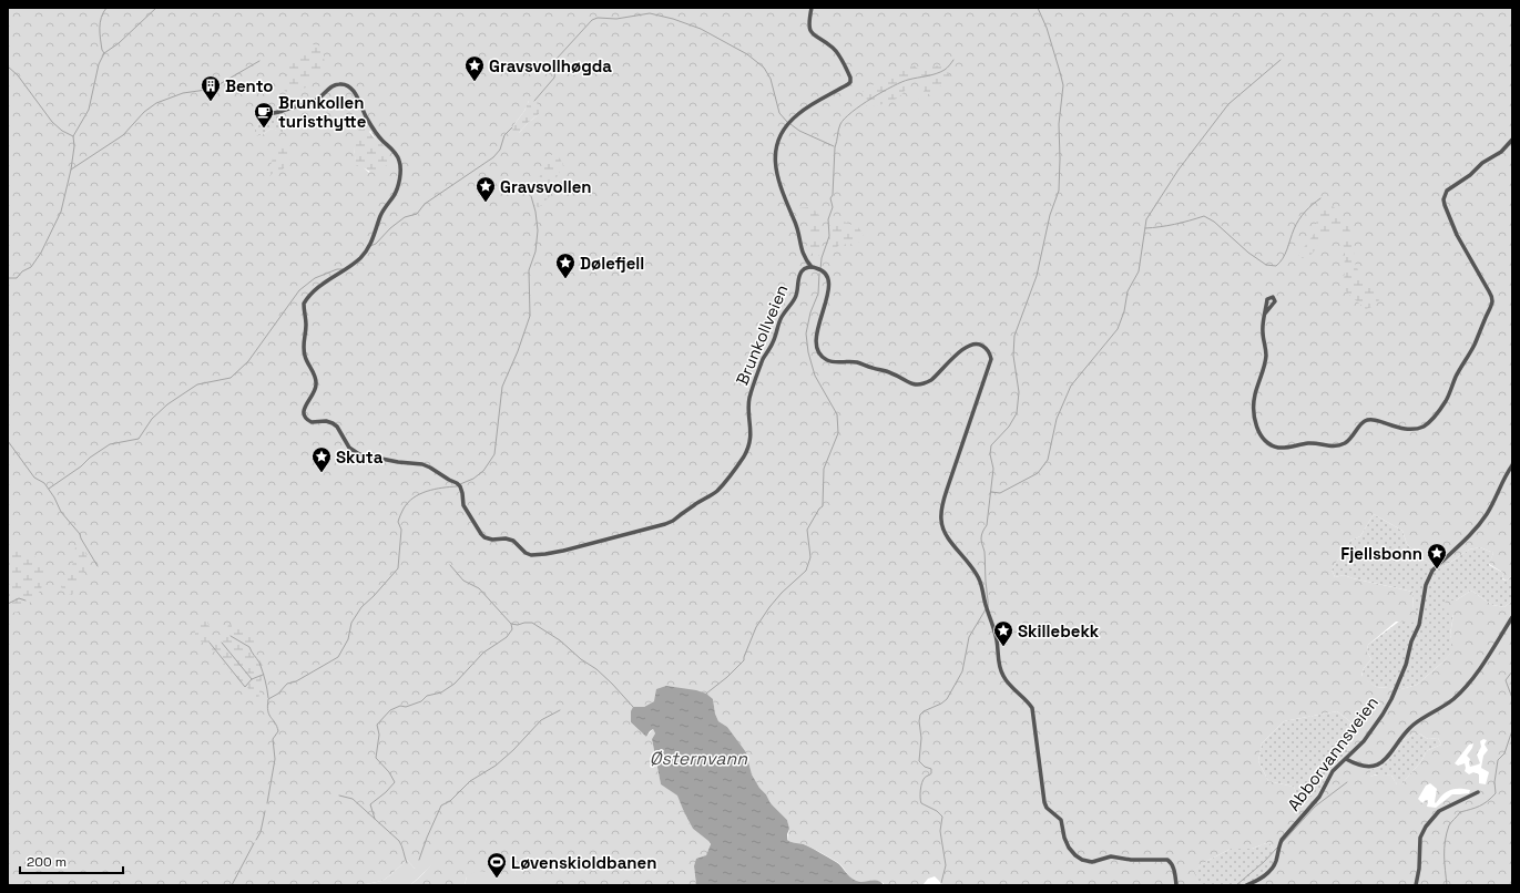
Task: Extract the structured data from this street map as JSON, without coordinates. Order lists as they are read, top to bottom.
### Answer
{
  "streets": {
    "street": ["Brunkollveien", "Abborvannsveien"]
  },
  "water": ["Østernvann"],
  "places": {
    "place": [
      "Gravsvollhøgda",
      "Gravsvollen",
      "Dølefjell",
      "Skuta",
      "Fjellsbonn",
      "Skillebekk"
    ],
    "building": ["Bento"],
    "cafe": ["Brunkollen turisthytte"],
    "sports": ["Løvenskioldbanen"]
  },
  "scale_bar": "200 m"
}
